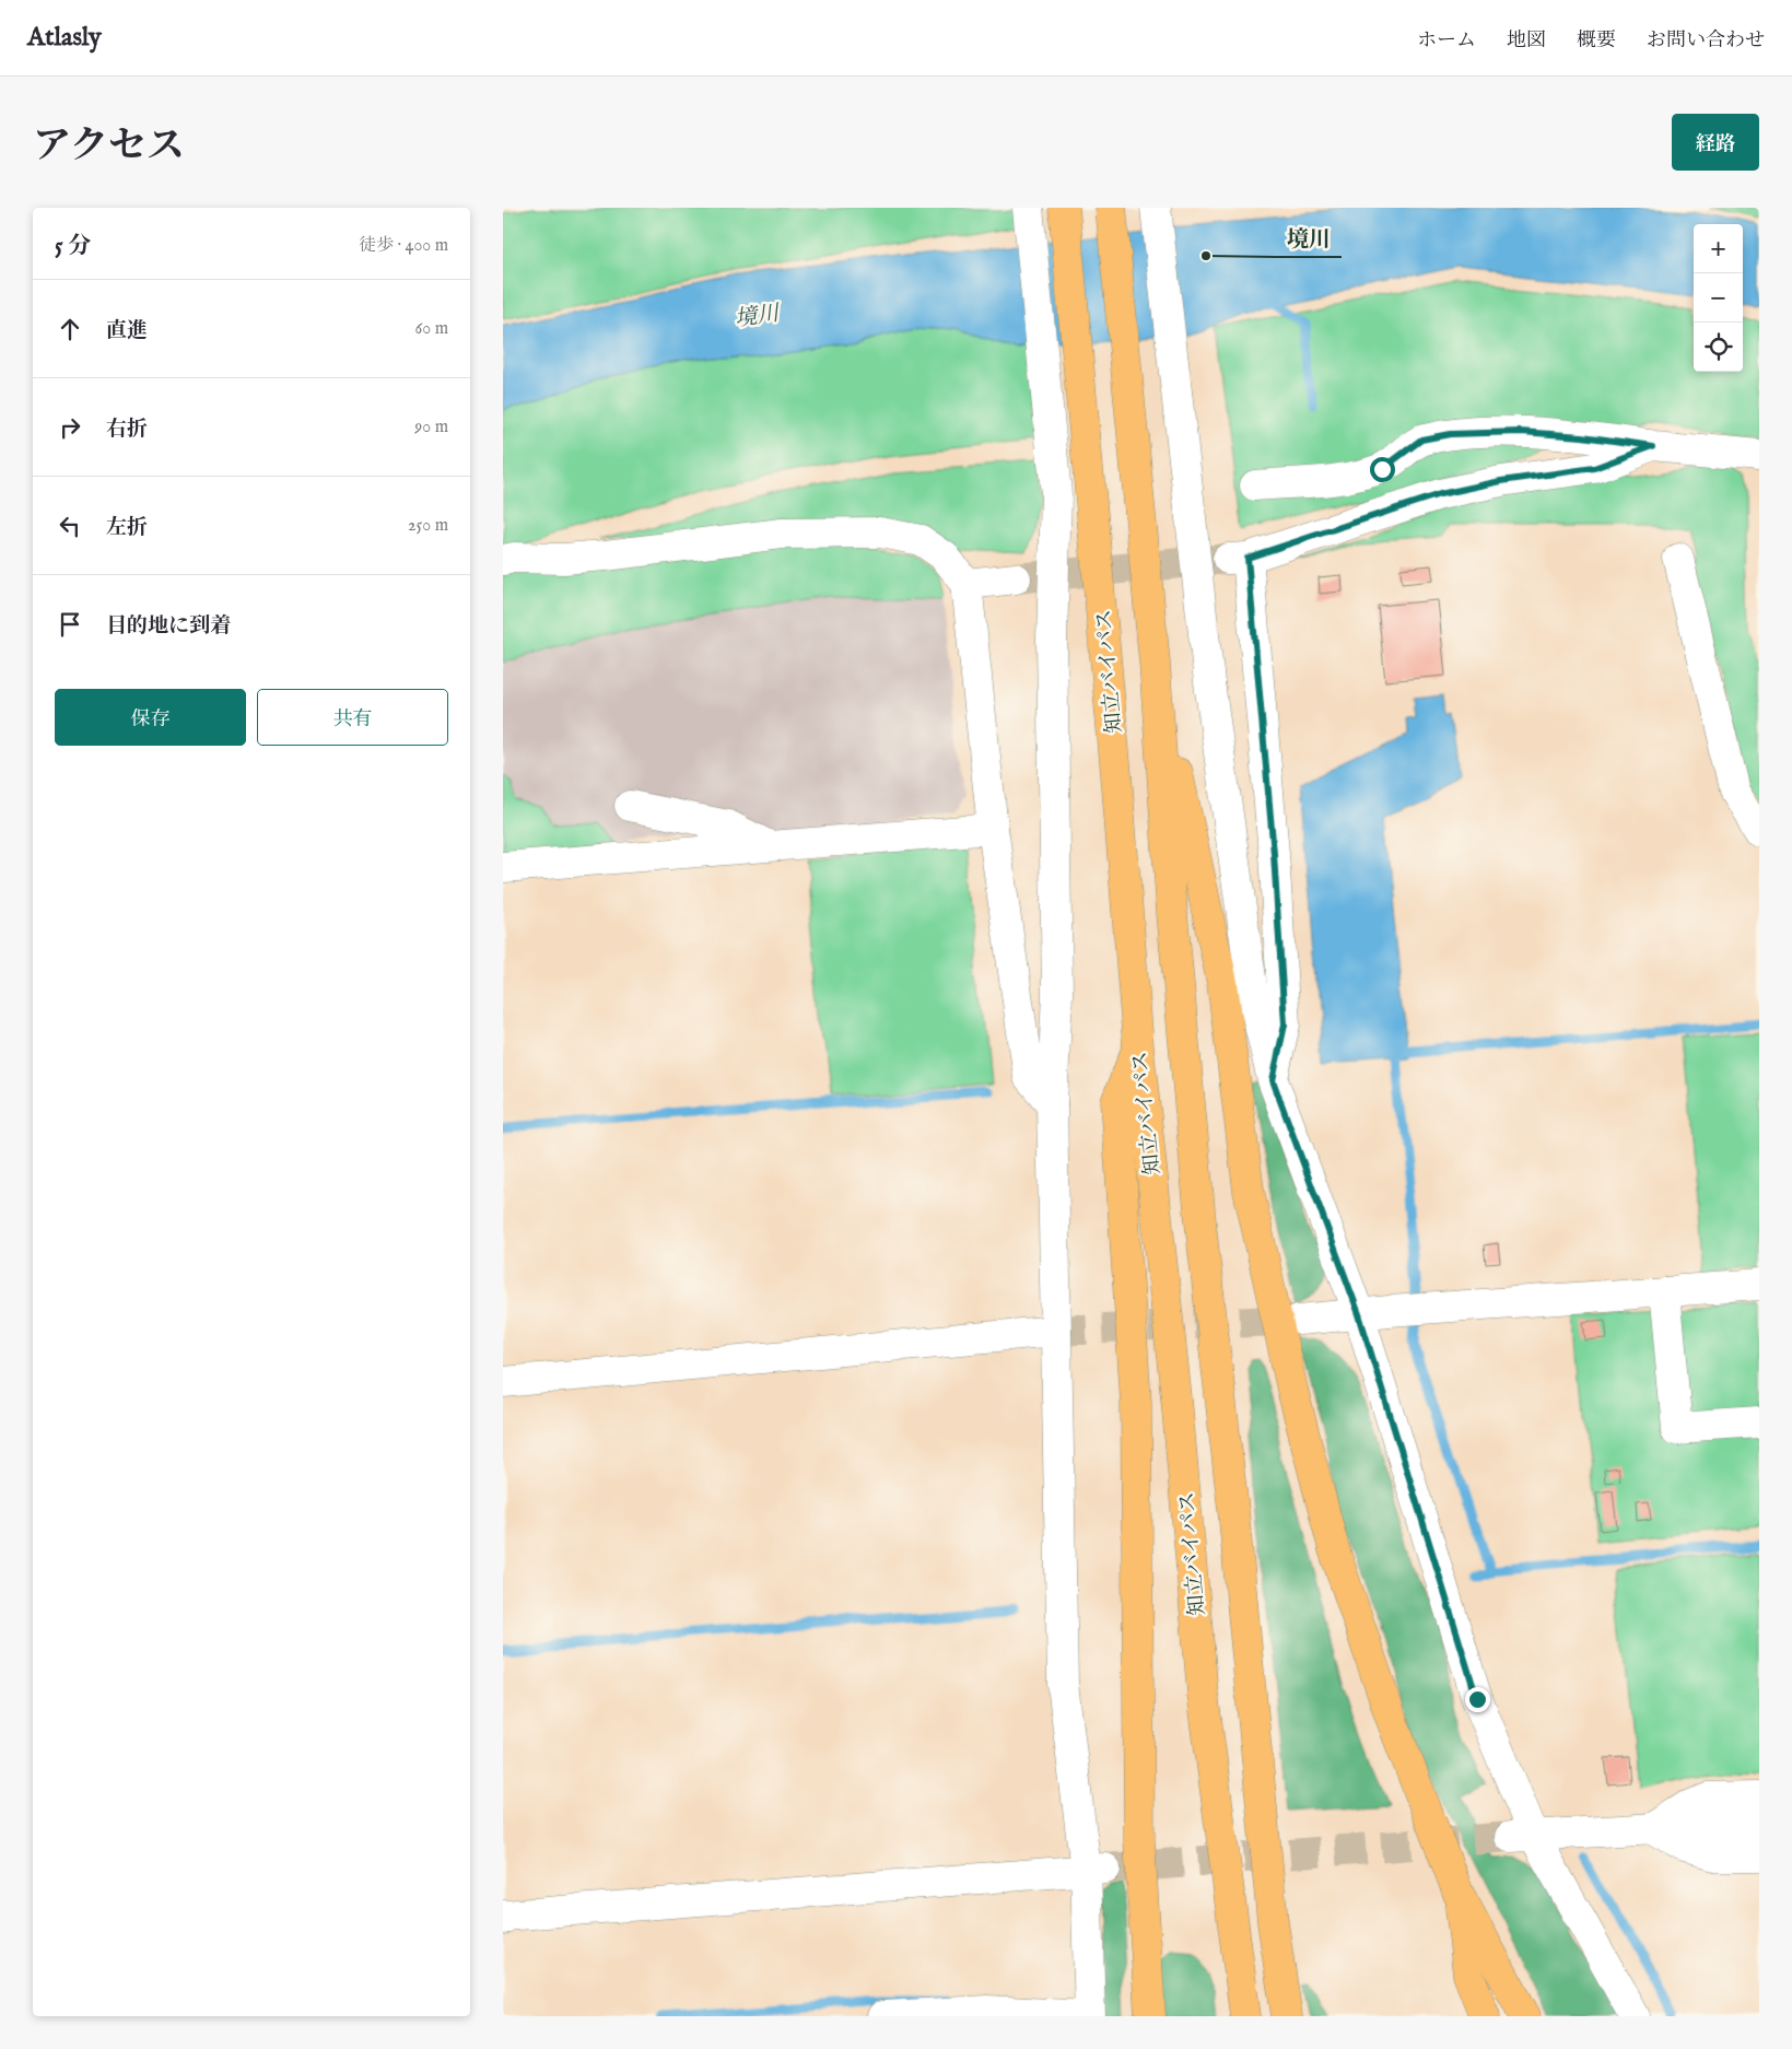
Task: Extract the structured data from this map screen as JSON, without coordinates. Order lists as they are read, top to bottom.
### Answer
{
  "streets": {
    "highway": ["知立バイパス"]
  },
  "water": ["境川"],
  "places": ["境川"],
  "page": {
    "header": "Atlasly",
    "nav": [
      "ホーム",
      "地図",
      "概要",
      "お問い合わせ"
    ],
    "title": "アクセス",
    "buttons": [
      "経路",
      ["保存", "共有"]
    ],
    "heading": ["5 分", "徒歩 · 400 m"],
    "map_buttons": ["+", "−"],
    "list": [
      ["直進", "60 m"],
      ["右折", "90 m"],
      ["左折", "250 m"],
      "目的地に到着"
    ]
  }
}
